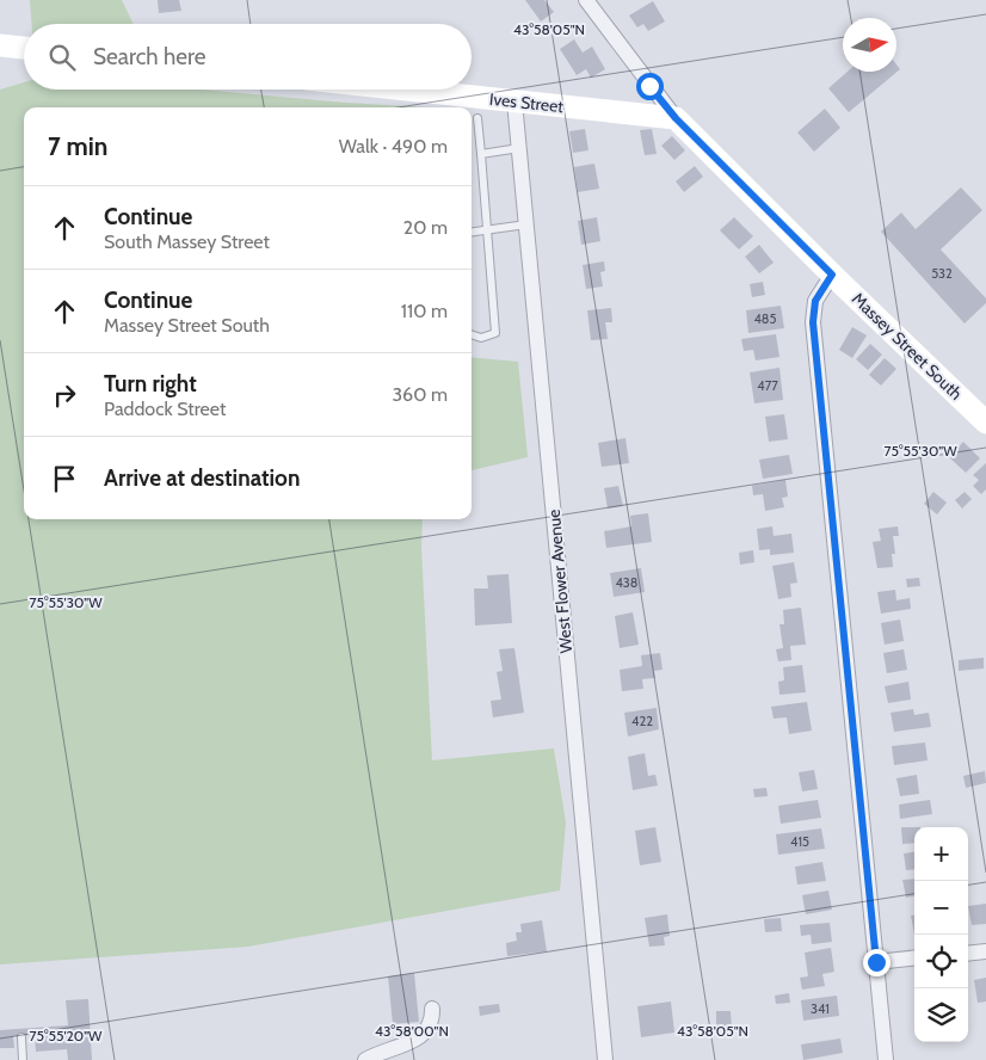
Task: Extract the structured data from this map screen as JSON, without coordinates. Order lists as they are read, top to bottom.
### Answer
{
  "streets": {
    "street": ["Ives Street", "Massey Street South", "West Flower Avenue"]
  },
  "crossings": [
    ["Ives Street", "Massey Street South"],
    ["Ives Street", "West Flower Avenue"]
  ],
  "house_numbers": [
    "532",
    "485",
    "477",
    "438",
    "422",
    "415",
    "341"
  ],
  "north": "right",
  "page": {
    "search": "Search here",
    "heading": ["7 min", "Walk · 490 m"],
    "list": [
      ["Continue", "South Massey Street", "20 m"],
      ["Continue", "Massey Street South", "110 m"],
      ["Turn right", "Paddock Street", "360 m"],
      "Arrive at destination"
    ],
    "map_buttons": ["+", "−"]
  },
  "coordinates": [
    "43°58'05\"N",
    "75°55'30\"W",
    "43°58'00\"N",
    "75°55'20\"W"
  ]
}
